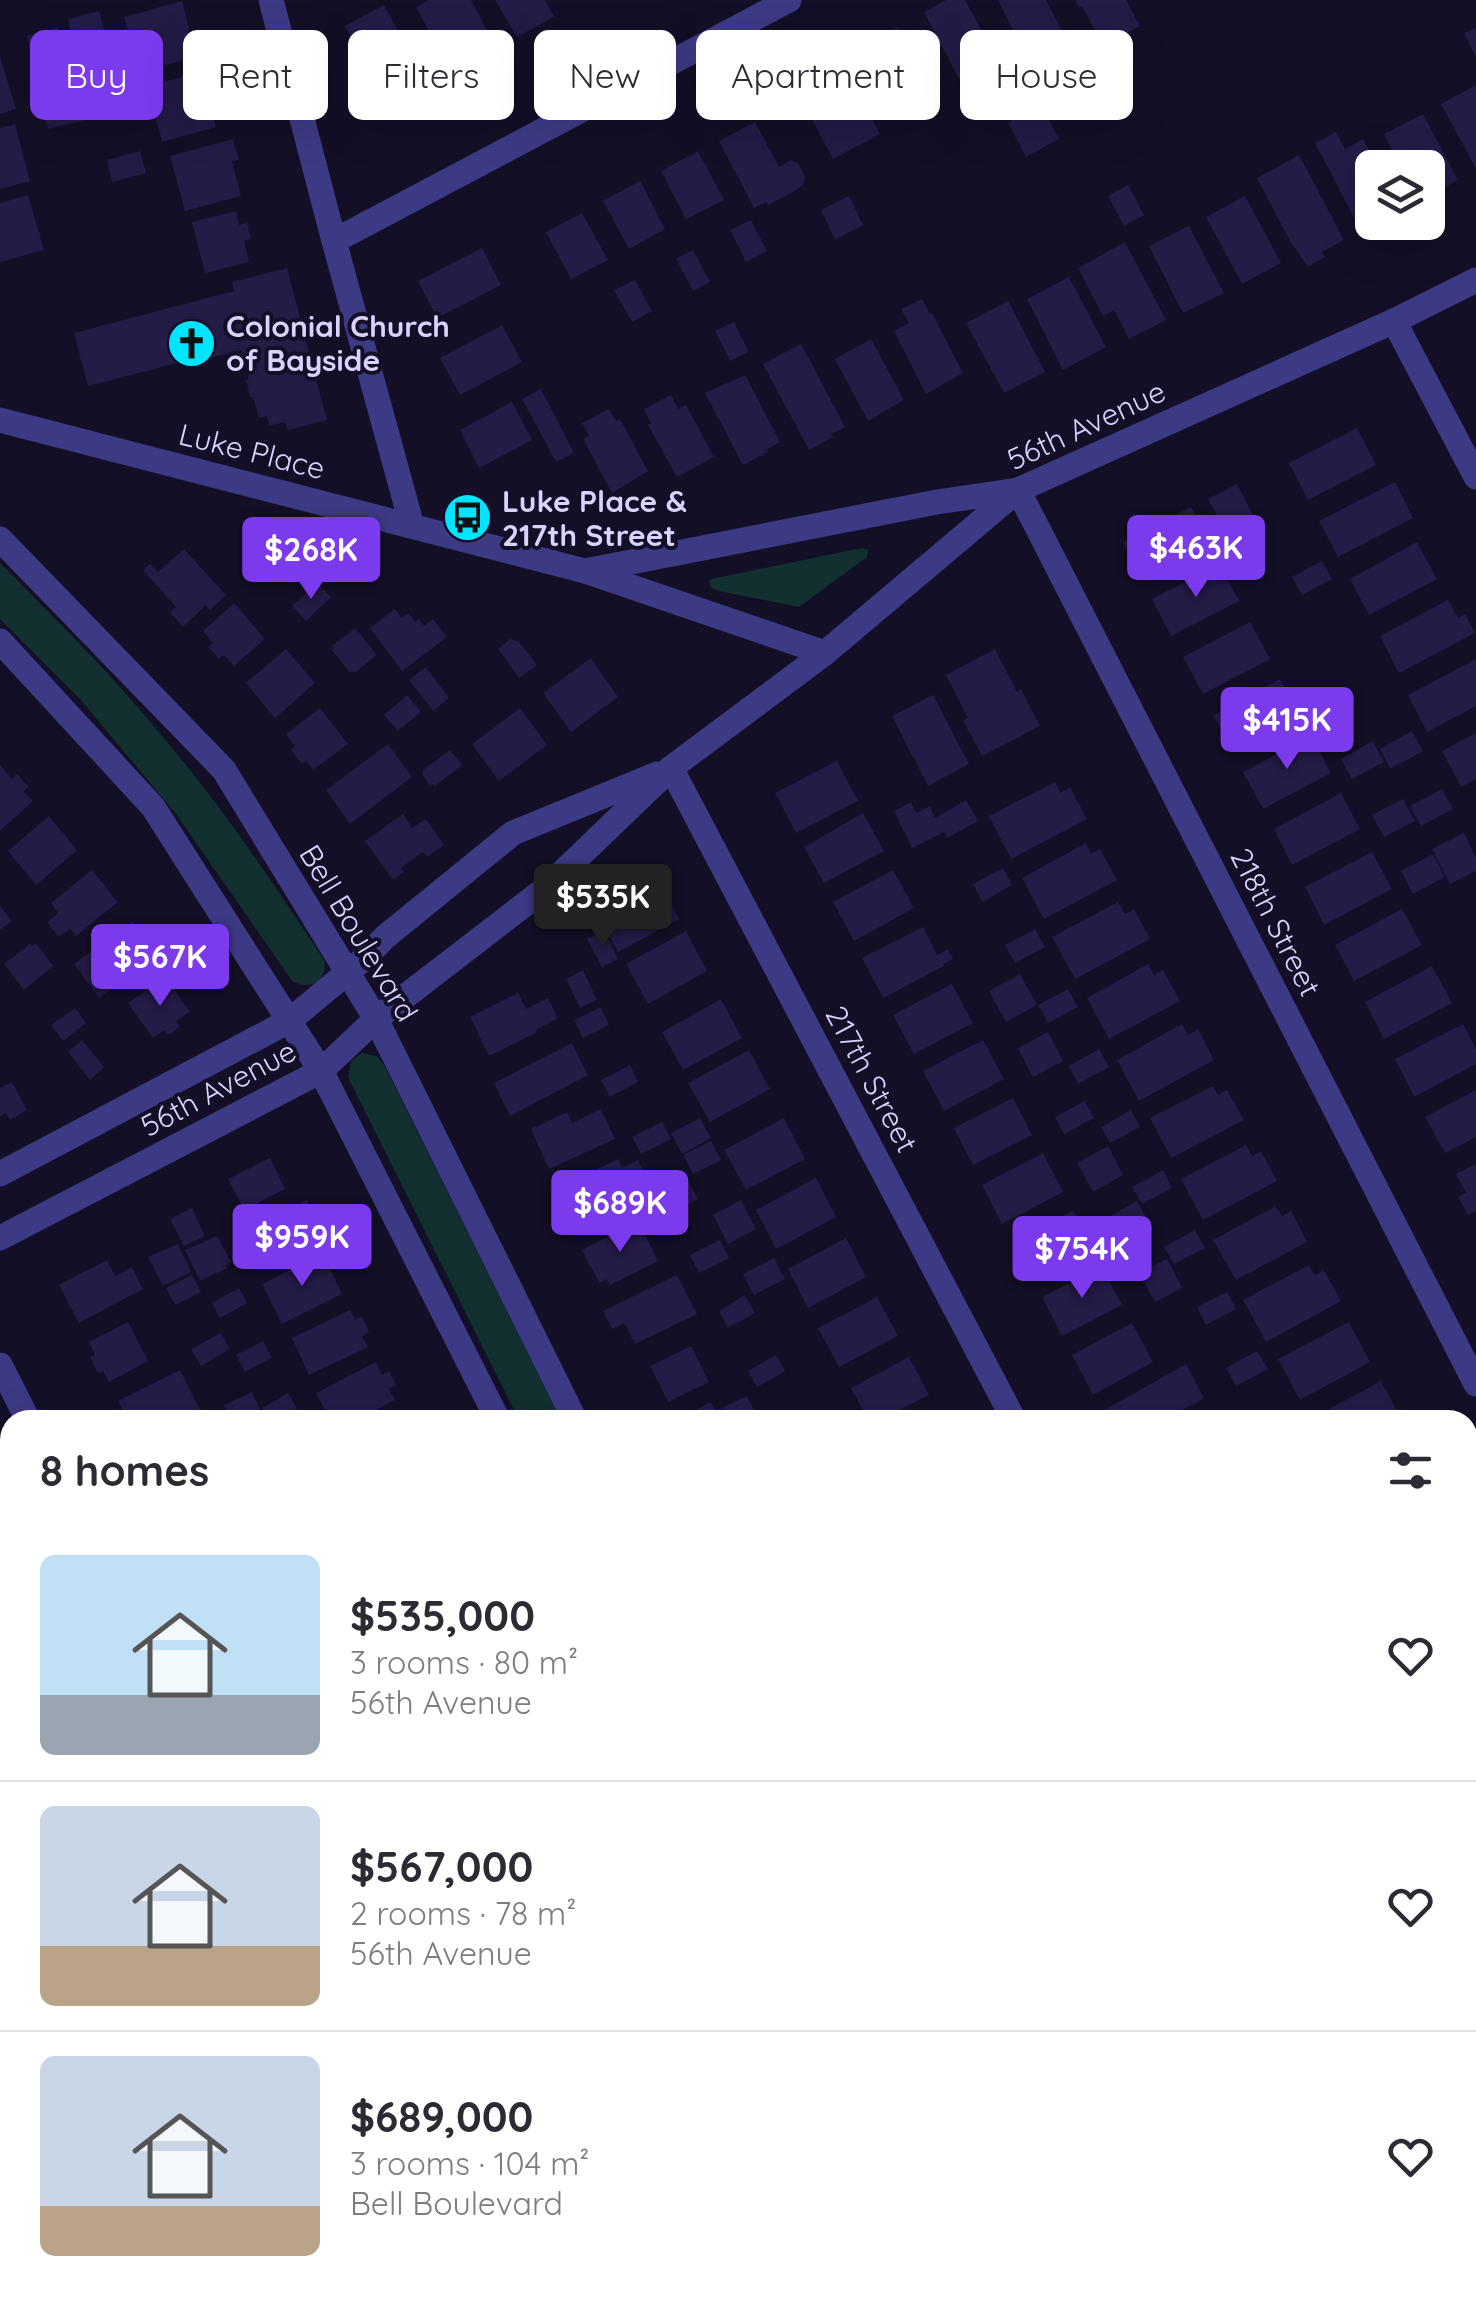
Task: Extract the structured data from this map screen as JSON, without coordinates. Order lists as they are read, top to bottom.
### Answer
{
  "streets": {
    "street": [
      "56th Avenue",
      "Luke Place",
      "218th Street",
      "Bell Boulevard",
      "217th Street"
    ]
  },
  "crossings": [
    ["56th Avenue", "Luke Place"],
    ["56th Avenue", "218th Street"],
    ["56th Avenue", "Bell Boulevard"],
    ["56th Avenue", "217th Street"],
    ["Luke Place", "218th Street"]
  ],
  "places": {
    "church": ["Colonial Church of Bayside"],
    "bus stop": ["Luke Place & 217th Street"]
  },
  "page": {
    "chip": [
      "Buy",
      "Rent",
      "Filters",
      "New",
      "Apartment",
      "House"
    ],
    "price": [
      "$463K",
      "$268K",
      "$415K",
      "$535K",
      "$567K",
      "$689K",
      "$959K",
      "$754K"
    ],
    "heading": "8 homes",
    "list": [
      {
        "name": "$535,000",
        "note": "3 rooms · 80 m² · 56th Avenue"
      },
      {
        "name": "$567,000",
        "note": "2 rooms · 78 m² · 56th Avenue"
      },
      {
        "name": "$689,000",
        "note": "3 rooms · 104 m² · Bell Boulevard"
      }
    ]
  }
}
